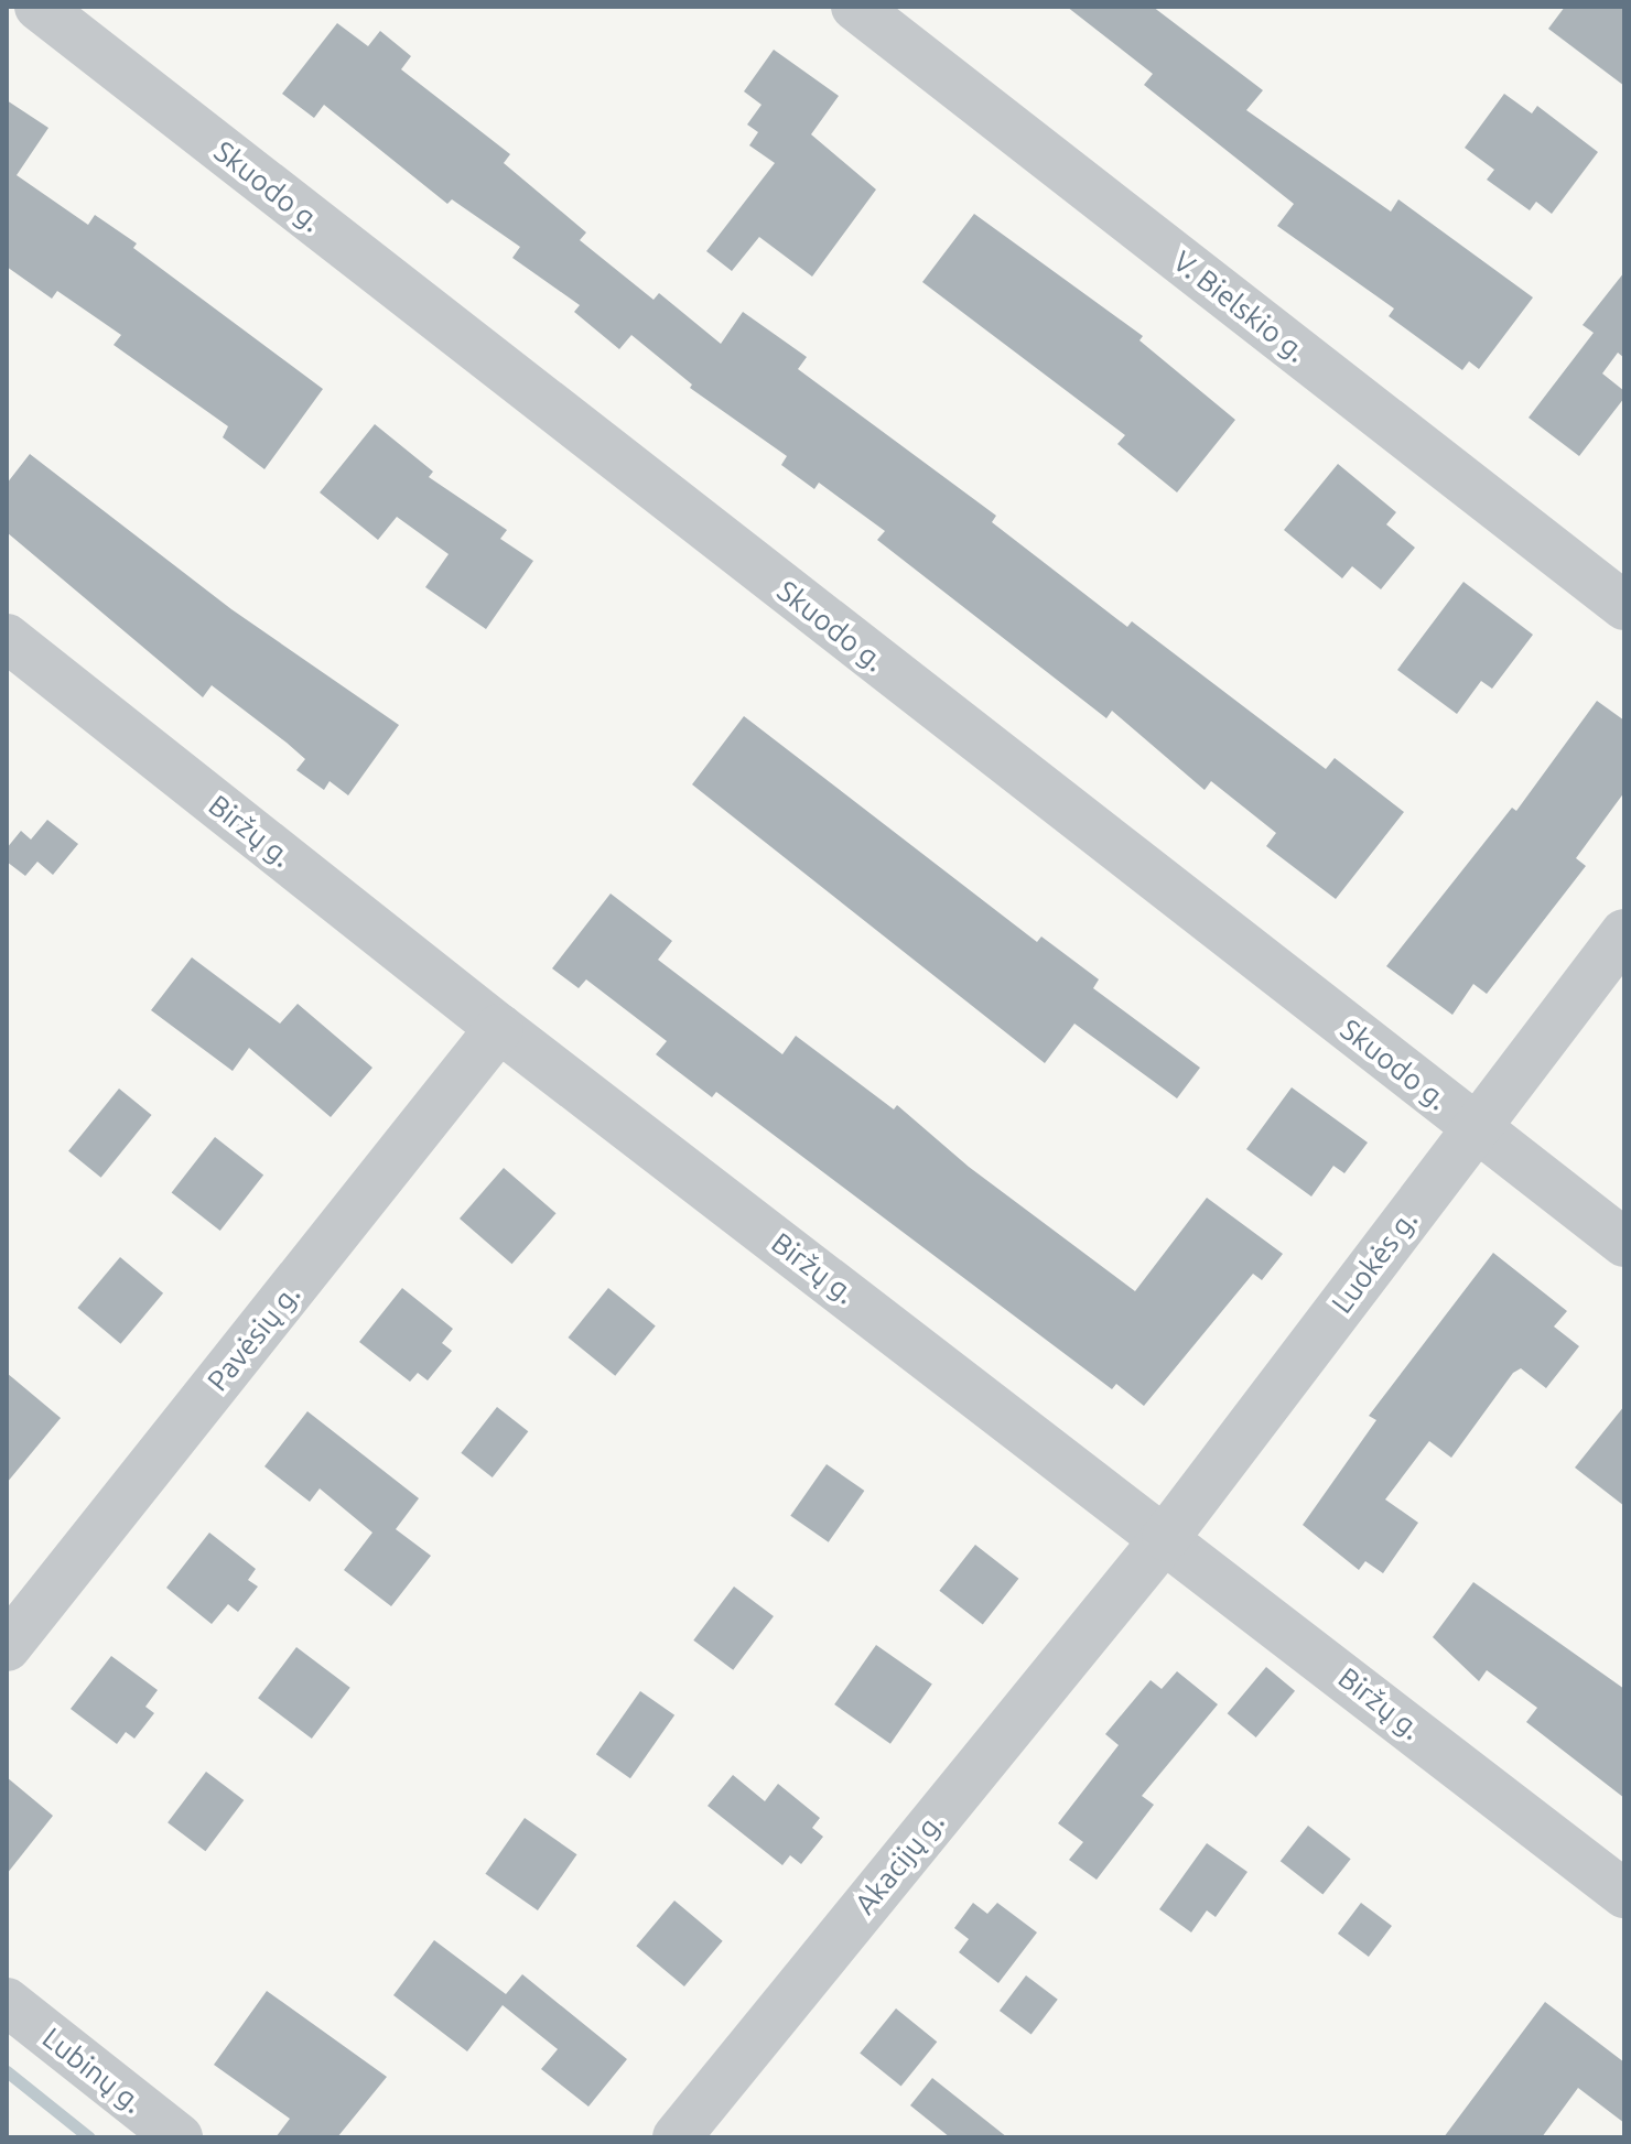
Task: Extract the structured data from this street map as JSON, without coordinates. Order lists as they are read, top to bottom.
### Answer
{
  "streets": {
    "street": [
      "Skuodo g.",
      "V. Bielskio g.",
      "Biržų g.",
      "Luokės g.",
      "Pavėsių g.",
      "Akacijų g.",
      "Lubinų g."
    ]
  },
  "crossings": [
    ["Skuodo g.", "Luokės g."],
    ["Biržų g.", "Luokės g."],
    ["Biržų g.", "Pavėsių g."],
    ["Luokės g.", "Akacijų g."]
  ]
}
